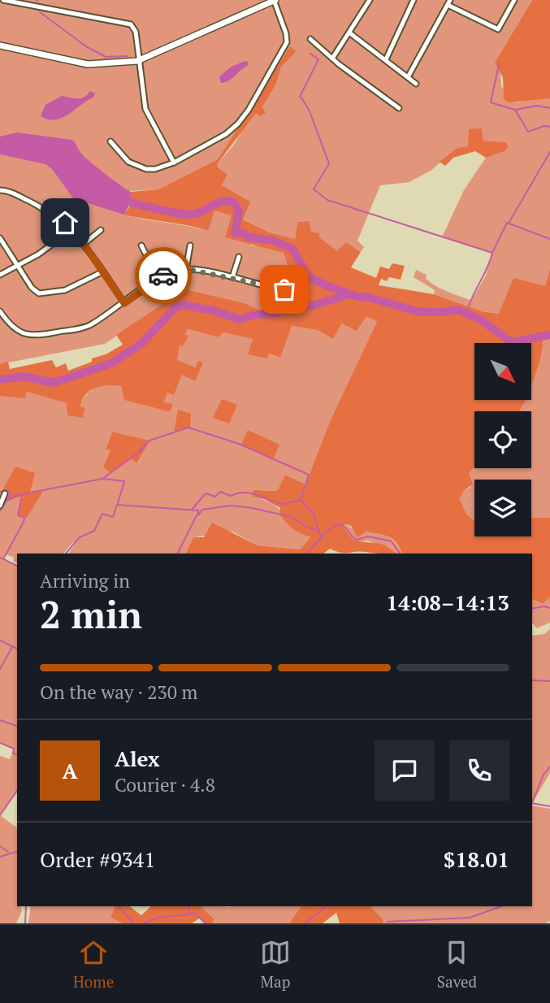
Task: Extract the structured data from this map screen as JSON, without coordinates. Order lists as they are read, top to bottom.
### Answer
{
  "north": "bottom right",
  "page": {
    "heading": ["2 min", "Arriving in", "14:08–14:13"],
    "panel": [
      "Alex",
      "Courier · 4.8",
      "Order #9341",
      "$18.01"
    ],
    "bar": "On the way · 230 m",
    "round": "A",
    "tabs": ["Home", "Map", "Saved"]
  }
}
